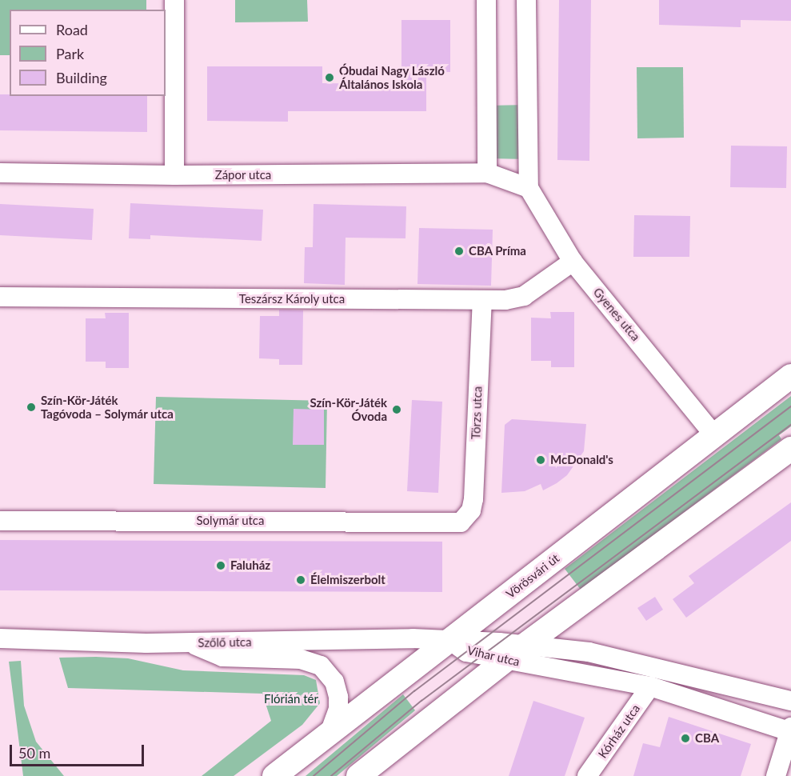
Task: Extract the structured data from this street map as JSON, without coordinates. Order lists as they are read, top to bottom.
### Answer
{
  "streets": {
    "main road": ["Vörösvári út"],
    "street": [
      "Zápor utca",
      "Teszársz Károly utca",
      "Gyenes utca",
      "Törzs utca",
      "Solymár utca",
      "Szőlő utca",
      "Vihar utca",
      "Kórház utca"
    ]
  },
  "crossings": [
    ["Teszársz Károly utca", "Gyenes utca"],
    ["Teszársz Károly utca", "Törzs utca"],
    ["Gyenes utca", "Vörösvári út"],
    ["Törzs utca", "Solymár utca"],
    ["Vörösvári út", "Szőlő utca"],
    ["Vörösvári út", "Vihar utca"],
    ["Szőlő utca", "Vihar utca"],
    ["Vihar utca", "Kórház utca"]
  ],
  "parks": ["Flórián tér"],
  "places": [
    "Óbudai Nagy László Általános Iskola",
    "CBA Príma",
    "Szín-Kör-Játék Tagóvoda – Solymár utca",
    "Szín-Kör-Játék Óvoda",
    "McDonald's",
    "Faluház",
    "Élelmiszerbolt",
    "CBA"
  ],
  "legend": ["Road", "Park", "Building"],
  "scale_bar": "50 m"
}
